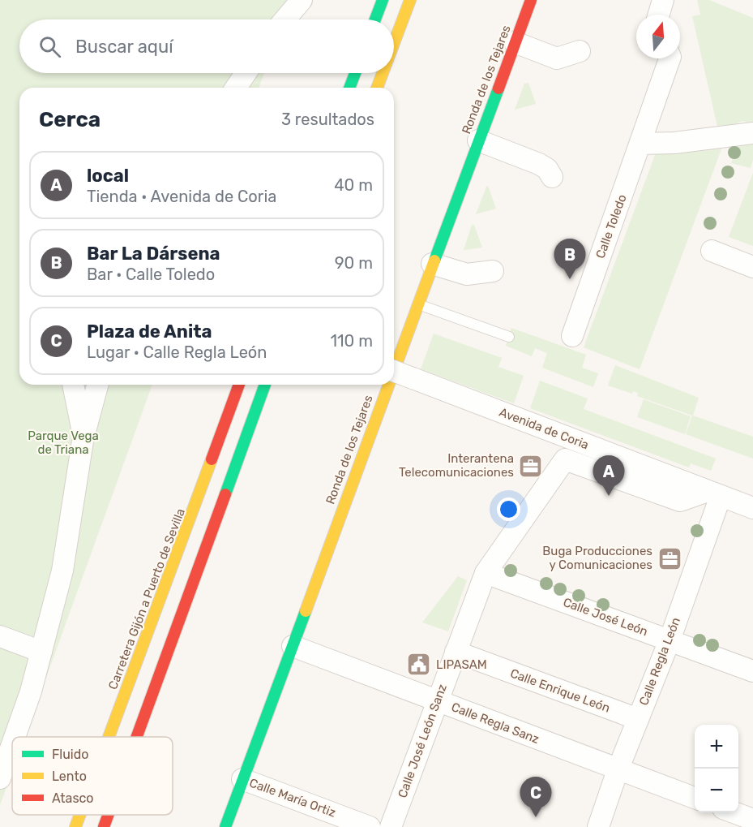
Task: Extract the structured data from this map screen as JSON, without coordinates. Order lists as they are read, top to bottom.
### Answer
{
  "streets": {
    "main road": ["Ronda de los Tejares", "Carretera Gijón a Puerto de Sevilla"],
    "street": [
      "Calle Toledo",
      "Avenida de Coria",
      "Calle José León",
      "Calle Regla León",
      "Calle Enrique León",
      "Calle Regla Sanz",
      "Calle José León Sanz",
      "Calle María Ortiz"
    ]
  },
  "crossings": [
    ["Ronda de los Tejares", "Calle Regla Sanz"],
    ["Ronda de los Tejares", "Calle María Ortiz"],
    ["Avenida de Coria", "Calle Regla León"],
    ["Avenida de Coria", "Calle José León Sanz"],
    ["Calle José León", "Calle Regla León"],
    ["Calle José León", "Calle José León Sanz"],
    ["Calle Regla León", "Calle Enrique León"],
    ["Calle Regla León", "Calle Regla Sanz"],
    ["Calle Regla León", "Calle José León Sanz"],
    ["Calle Enrique León", "Calle José León Sanz"],
    ["Calle Regla Sanz", "Calle José León Sanz"]
  ],
  "parks": ["Parque Vega de Triana"],
  "places": {
    "office": ["Interantena Telecomunicaciones", "Buga Producciones y Comunicaciones"],
    "public building": ["LIPASAM"]
  },
  "legend": ["Fluido", "Lento", "Atasco"],
  "north": "top",
  "page": {
    "search": "Buscar aquí",
    "heading": ["Cerca", "3 resultados"],
    "list": [
      {
        "mark": "A",
        "name": "local",
        "note": "Tienda · Avenida de Coria",
        "value": "40 m"
      },
      {
        "mark": "B",
        "name": "Bar La Dársena",
        "note": "Bar · Calle Toledo",
        "value": "90 m"
      },
      {
        "mark": "C",
        "name": "Plaza de Anita",
        "note": "Lugar · Calle Regla León",
        "value": "110 m"
      }
    ],
    "pins": ["B", "A", "C"],
    "map_buttons": ["+", "−"]
  }
}
